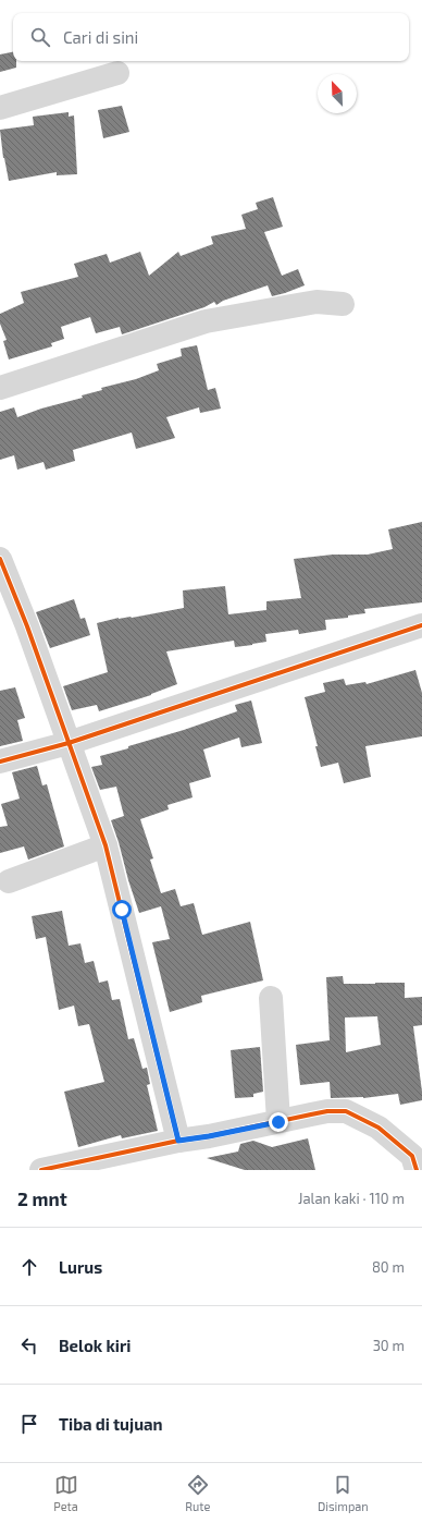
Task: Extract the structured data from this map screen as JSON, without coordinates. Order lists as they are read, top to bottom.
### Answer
{
  "north": "top left",
  "page": {
    "search": "Cari di sini",
    "heading": ["2 mnt", "Jalan kaki · 110 m"],
    "list": [
      ["Lurus", "80 m"],
      ["Belok kiri", "30 m"],
      "Tiba di tujuan"
    ],
    "nav": ["Peta", "Rute", "Disimpan"]
  }
}
